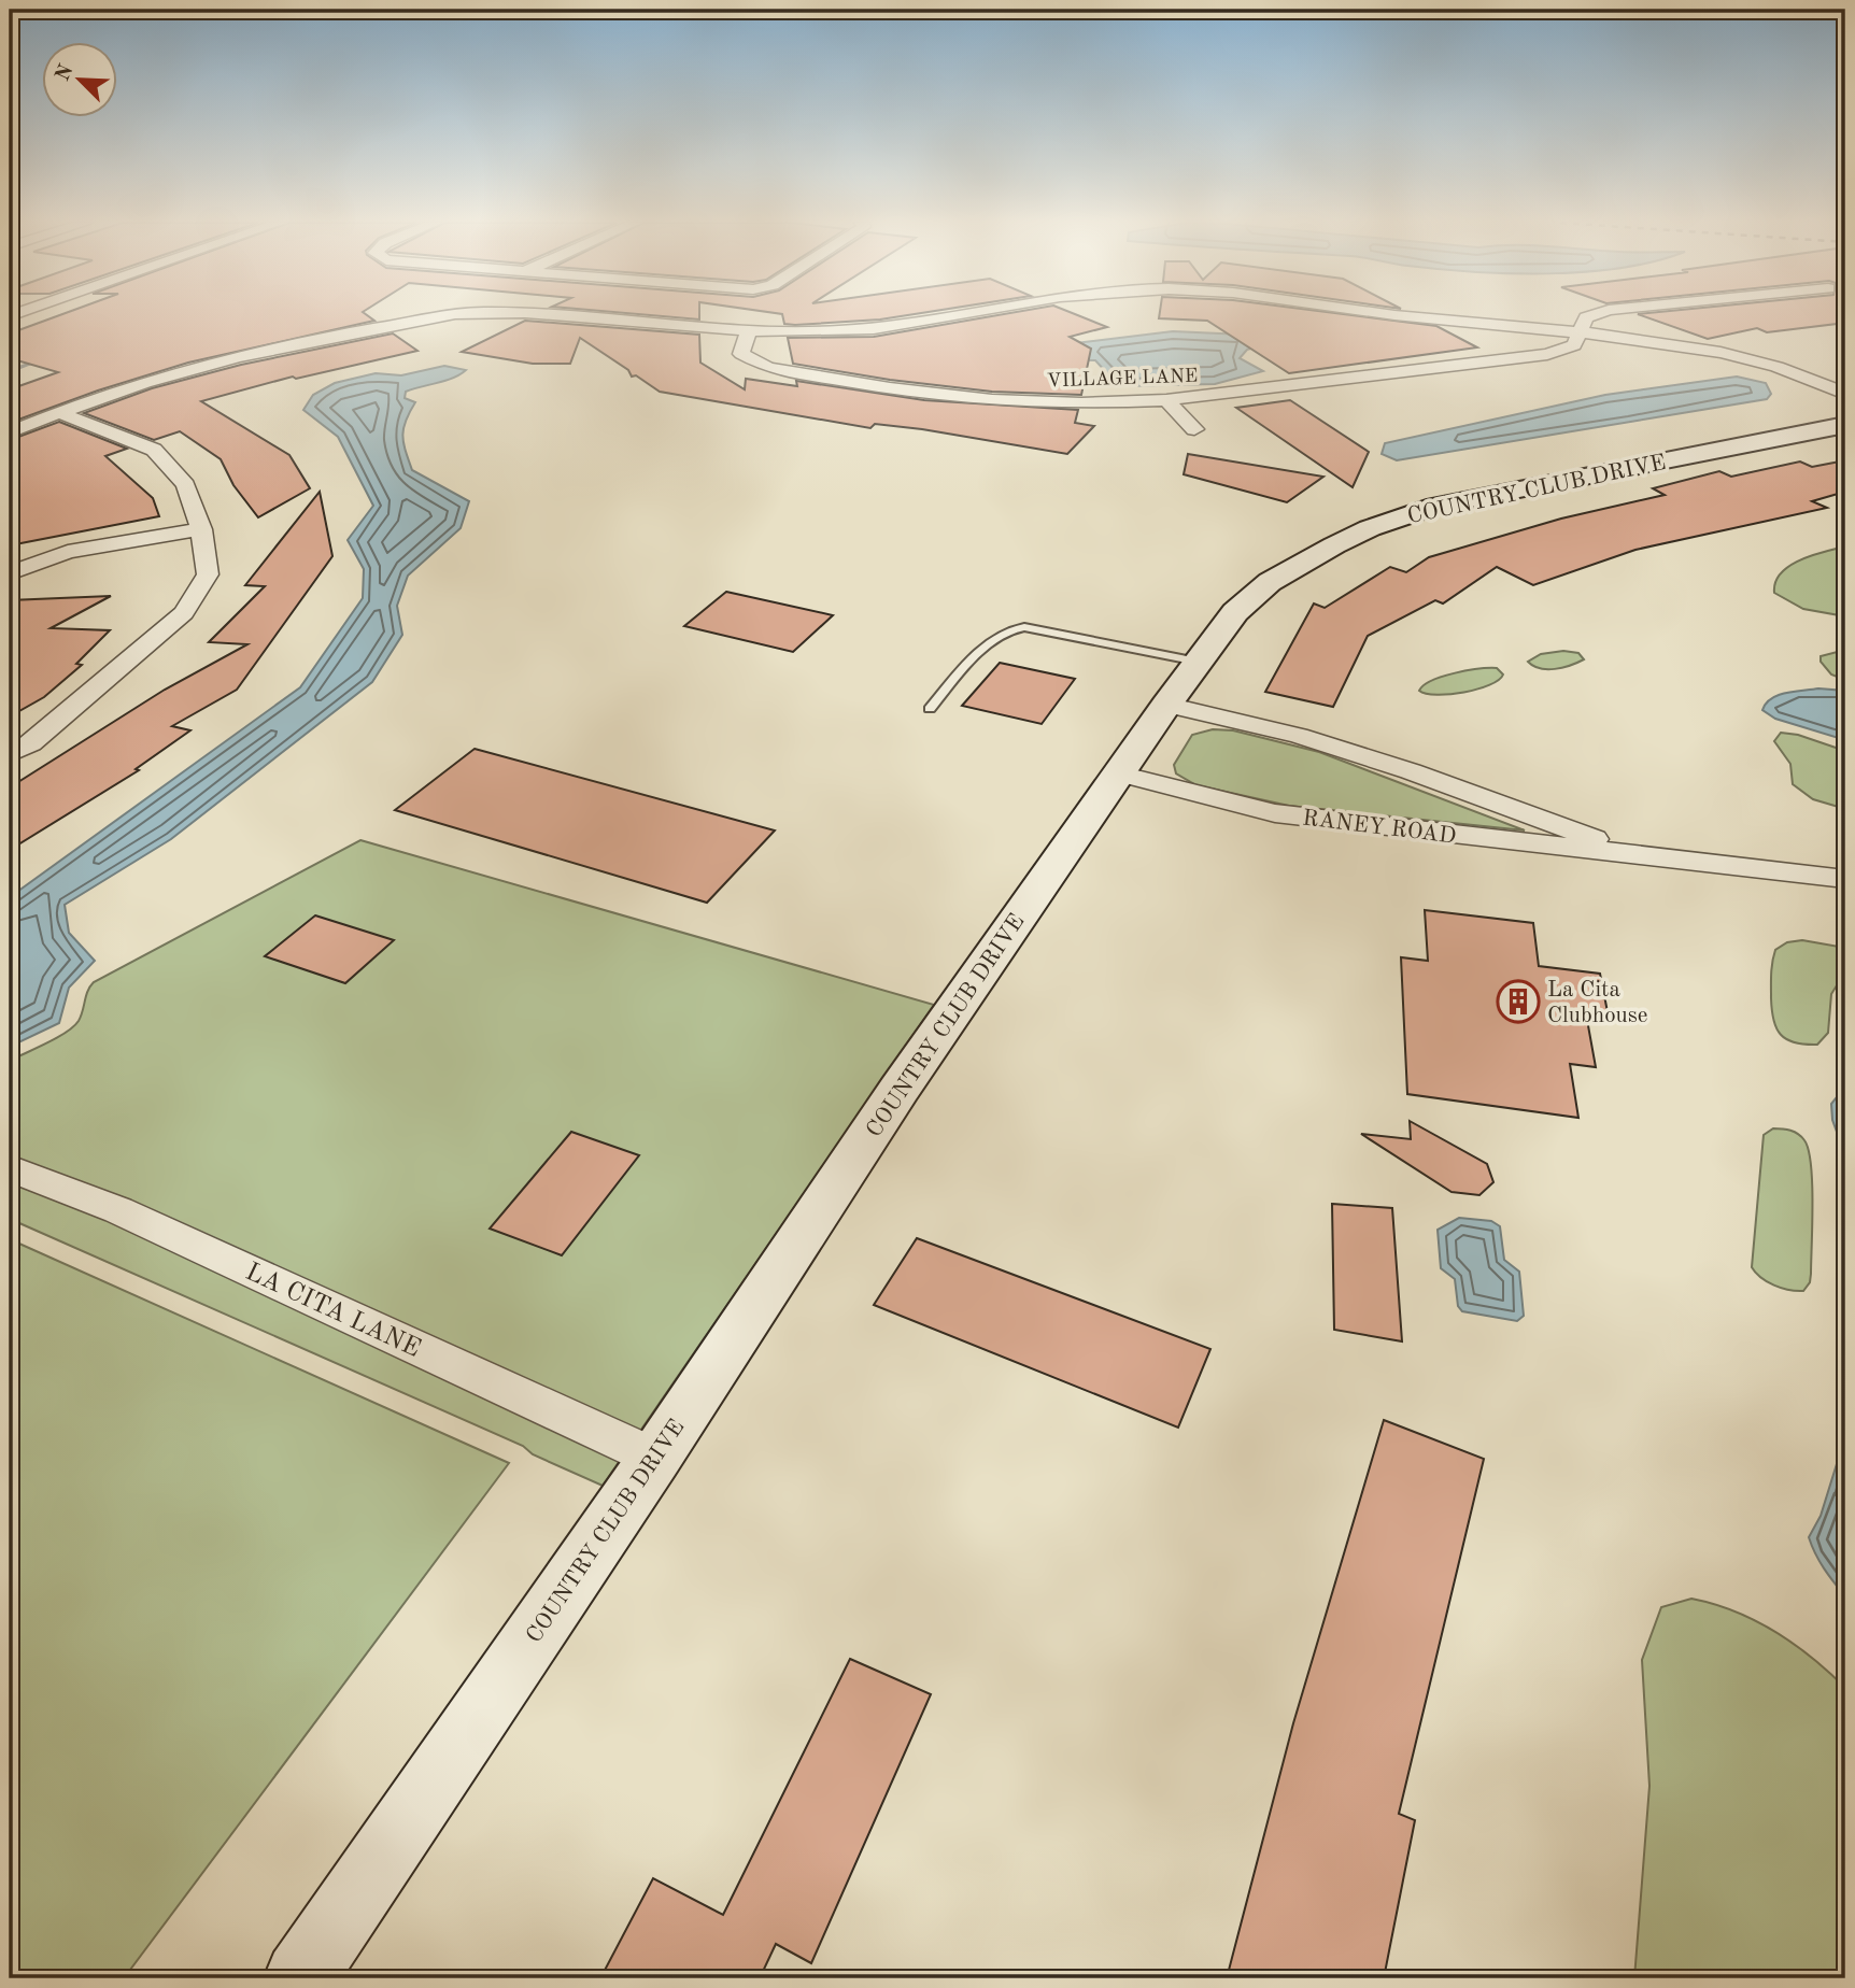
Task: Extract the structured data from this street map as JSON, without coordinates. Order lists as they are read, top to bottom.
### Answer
{
  "streets": {
    "street": [
      "VILLAGE LANE",
      "COUNTRY CLUB DRIVE",
      "RANEY ROAD",
      "LA CITA LANE"
    ]
  },
  "crossings": [
    ["COUNTRY CLUB DRIVE", "RANEY ROAD"],
    ["COUNTRY CLUB DRIVE", "LA CITA LANE"]
  ],
  "places": {
    "building": ["La Cita Clubhouse"]
  },
  "north": "top left"
}
